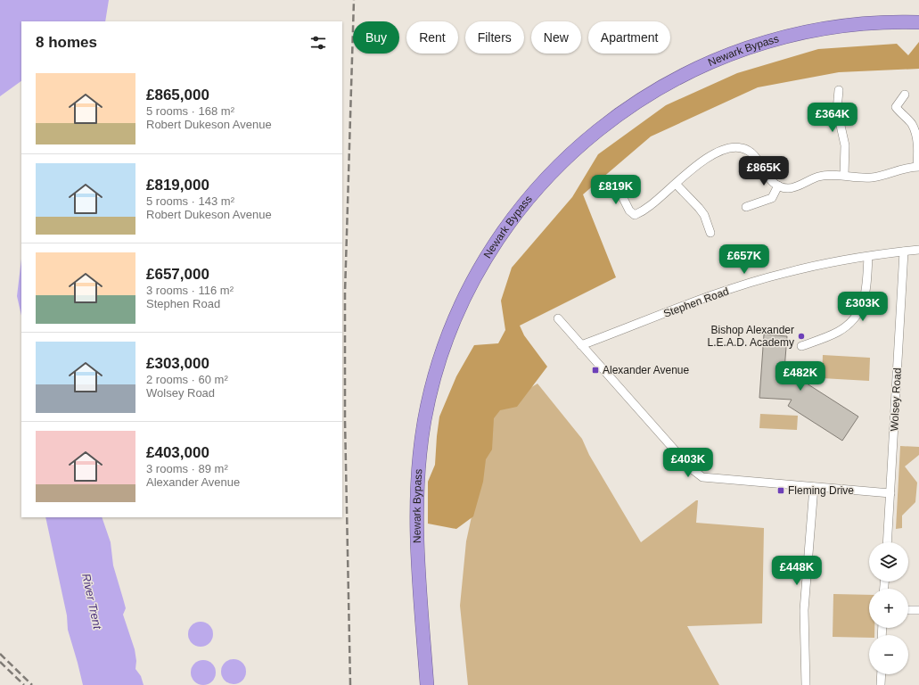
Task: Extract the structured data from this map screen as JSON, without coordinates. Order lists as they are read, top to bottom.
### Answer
{
  "streets": {
    "highway": ["Newark Bypass"],
    "street": ["Stephen Road", "Wolsey Road"]
  },
  "crossings": [
    ["Stephen Road", "Wolsey Road"]
  ],
  "water": ["River Trent"],
  "places": {
    "other": ["Bishop Alexander L.E.A.D. Academy"],
    "transit": ["Alexander Avenue", "Fleming Drive"]
  },
  "page": {
    "chip": [
      "Buy",
      "Rent",
      "Filters",
      "New",
      "Apartment"
    ],
    "heading": "8 homes",
    "list": [
      {
        "name": "£865,000",
        "note": "5 rooms · 168 m² · Robert Dukeson Avenue"
      },
      {
        "name": "£819,000",
        "note": "5 rooms · 143 m² · Robert Dukeson Avenue"
      },
      {
        "name": "£657,000",
        "note": "3 rooms · 116 m² · Stephen Road"
      },
      {
        "name": "£303,000",
        "note": "2 rooms · 60 m² · Wolsey Road"
      },
      {
        "name": "£403,000",
        "note": "3 rooms · 89 m² · Alexander Avenue"
      }
    ],
    "price": [
      "£364K",
      "£865K",
      "£819K",
      "£657K",
      "£303K",
      "£482K",
      "£403K",
      "£448K"
    ],
    "map_buttons": ["+", "−"]
  }
}
